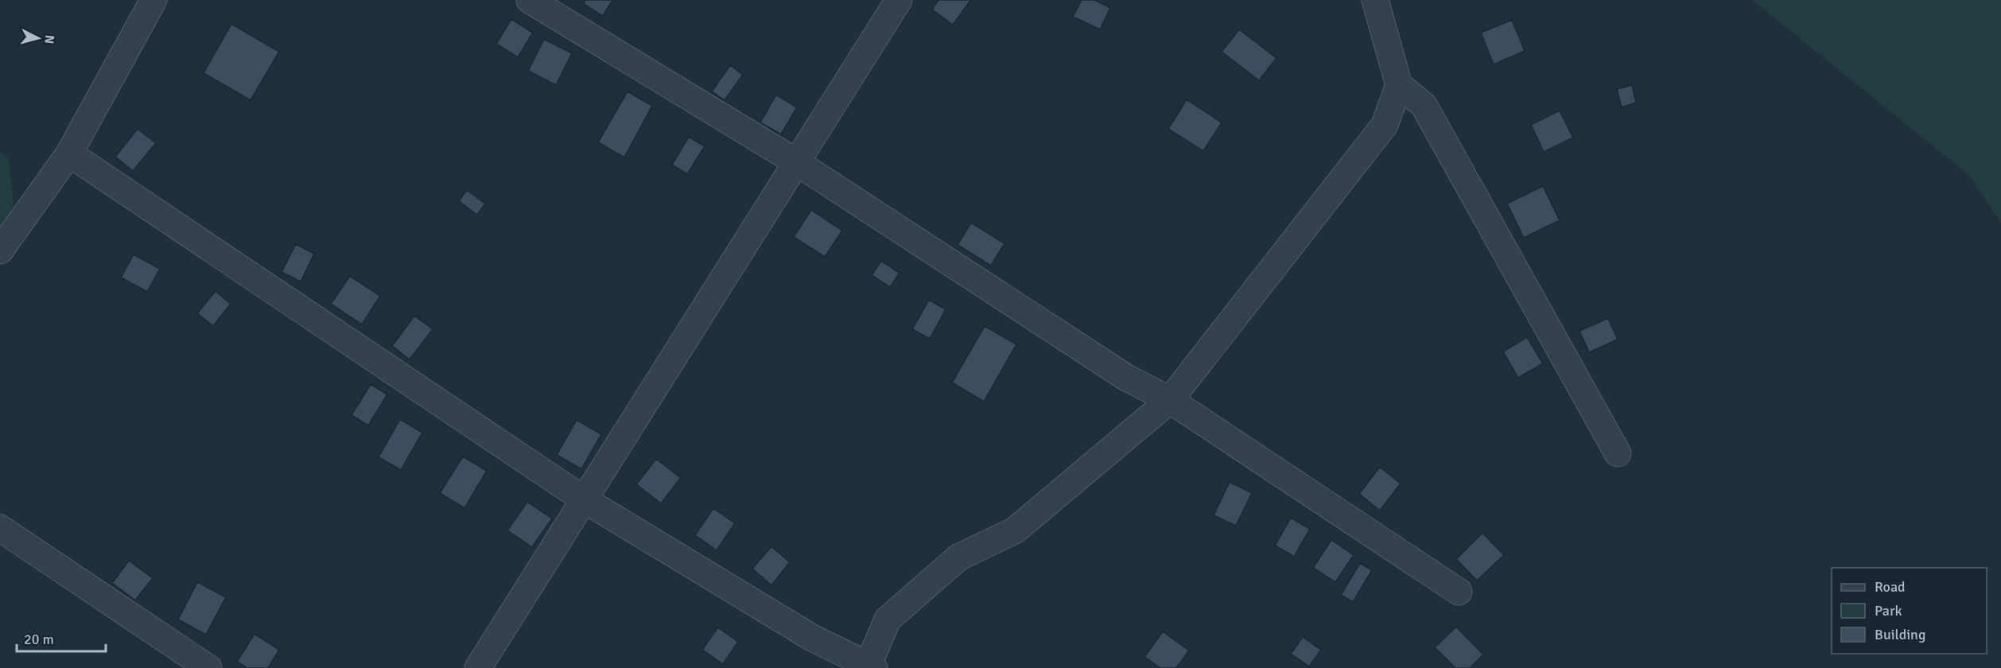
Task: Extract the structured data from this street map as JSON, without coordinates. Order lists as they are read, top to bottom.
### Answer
{
  "legend": ["Road", "Park", "Building"],
  "scale_bar": "20 m",
  "north": "right"
}
